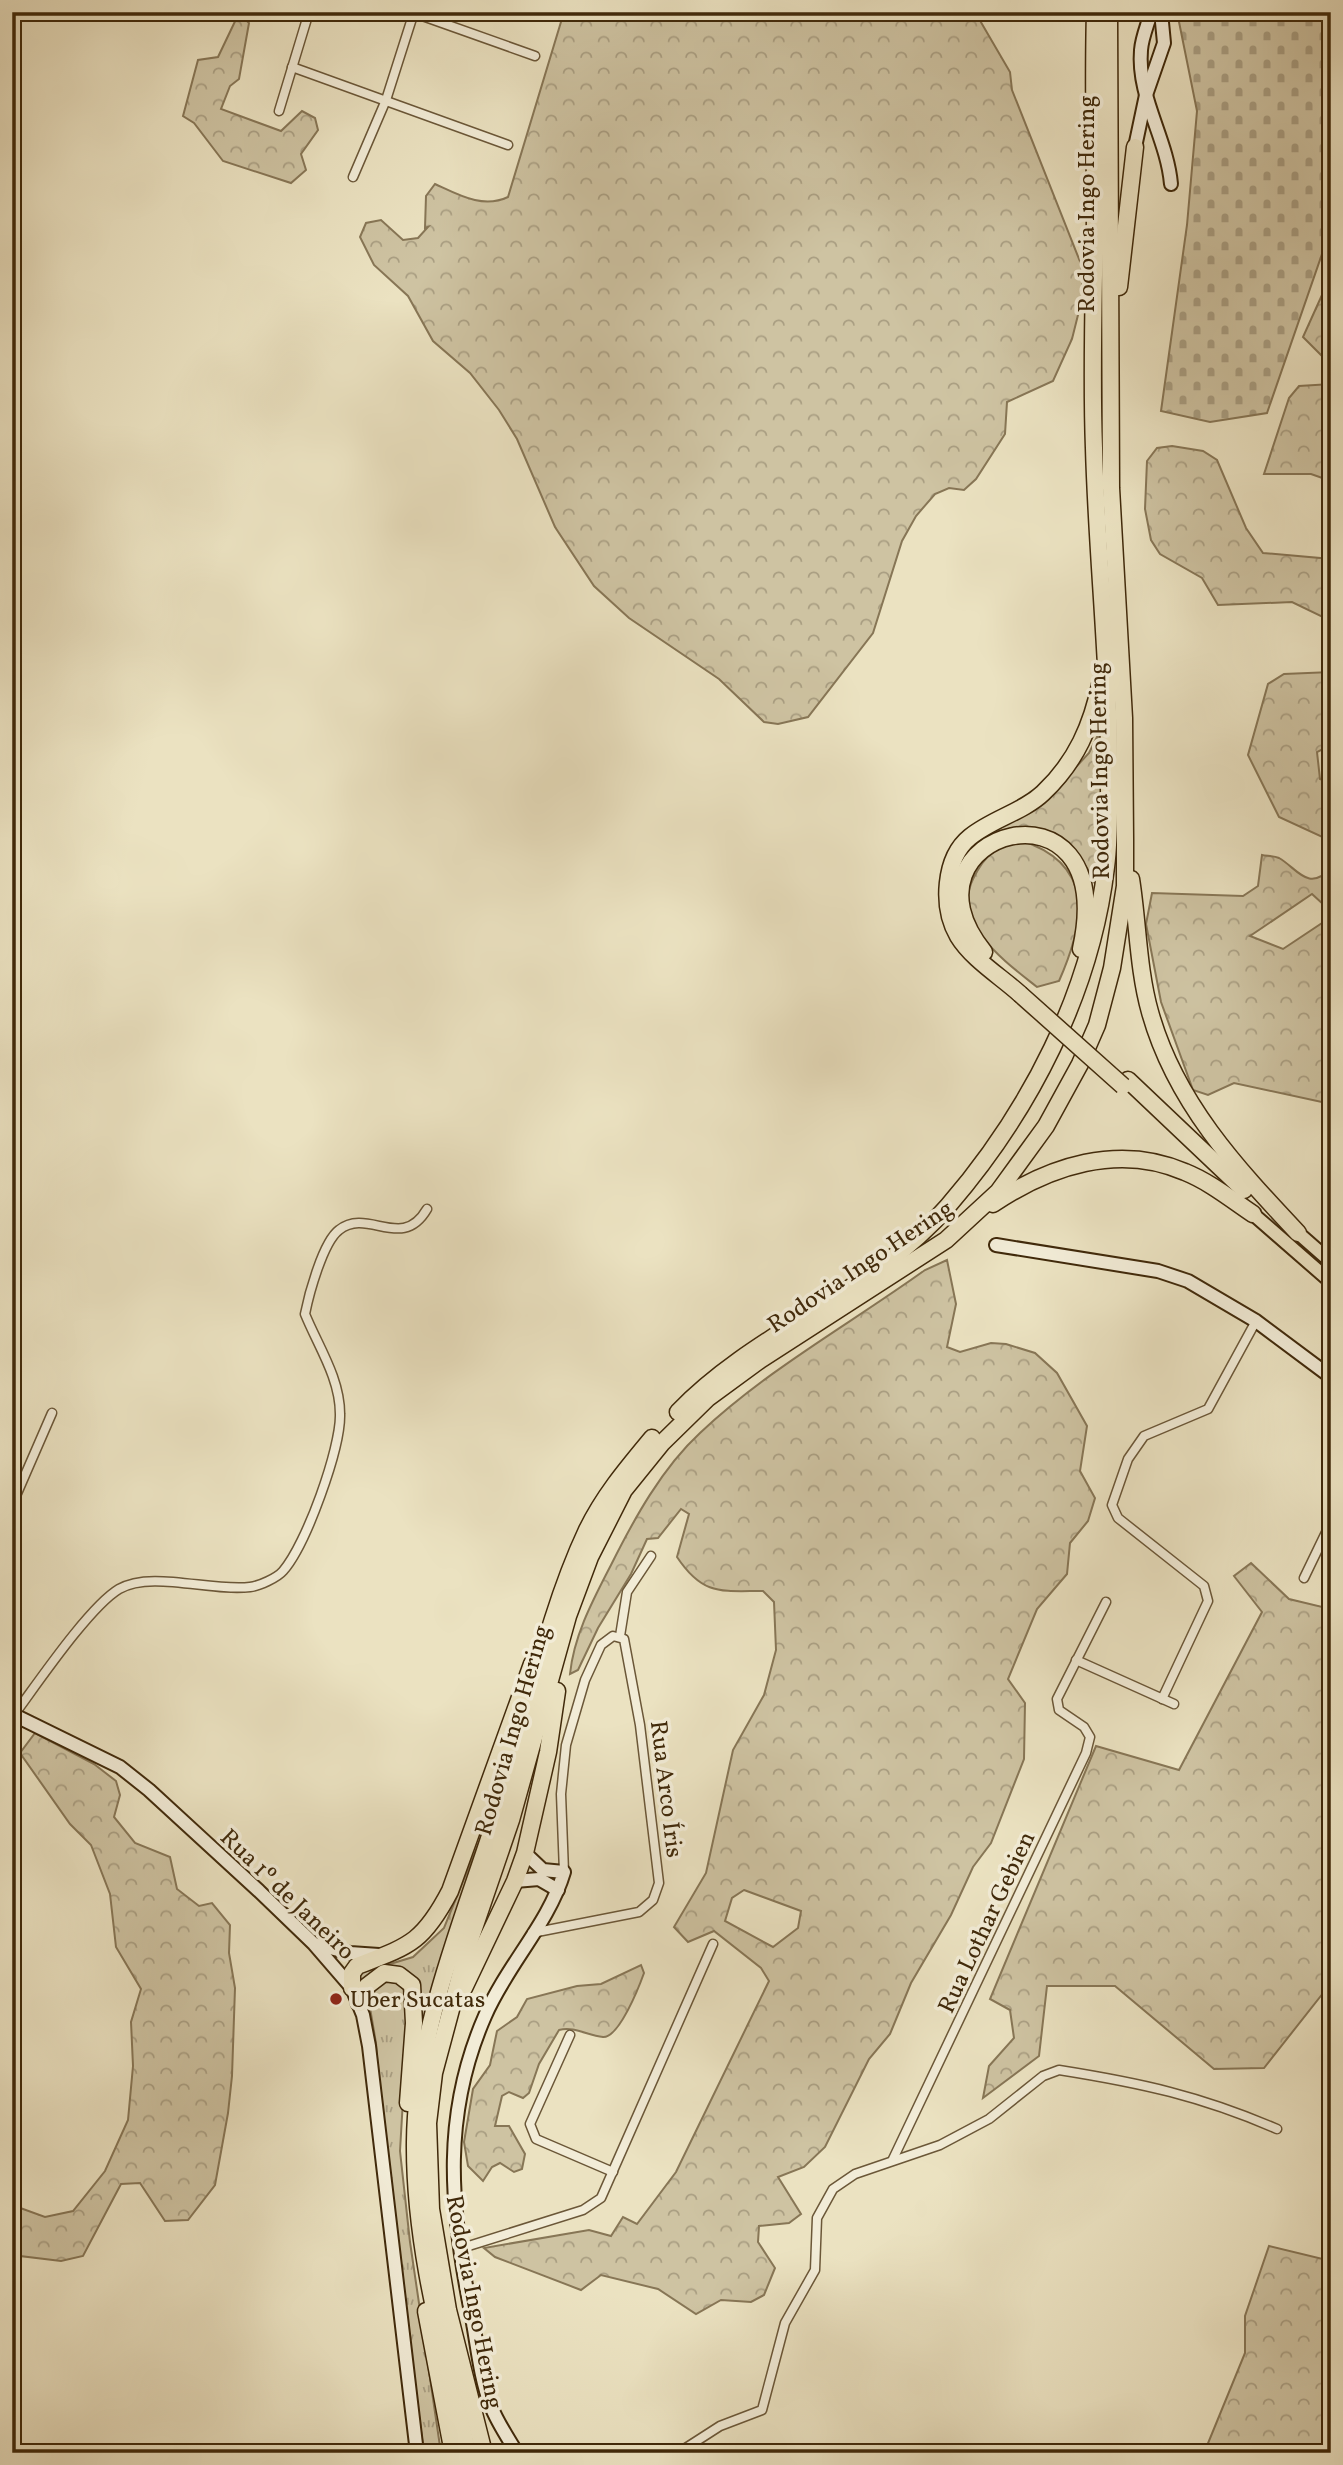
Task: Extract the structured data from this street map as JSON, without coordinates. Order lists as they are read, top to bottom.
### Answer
{
  "streets": {
    "highway": ["Rodovia Ingo Hering"],
    "street": ["Rua Arco Íris", "Rua 1º de Janeiro", "Rua Lothar Gebien"]
  },
  "places": ["Uber Sucatas"]
}
